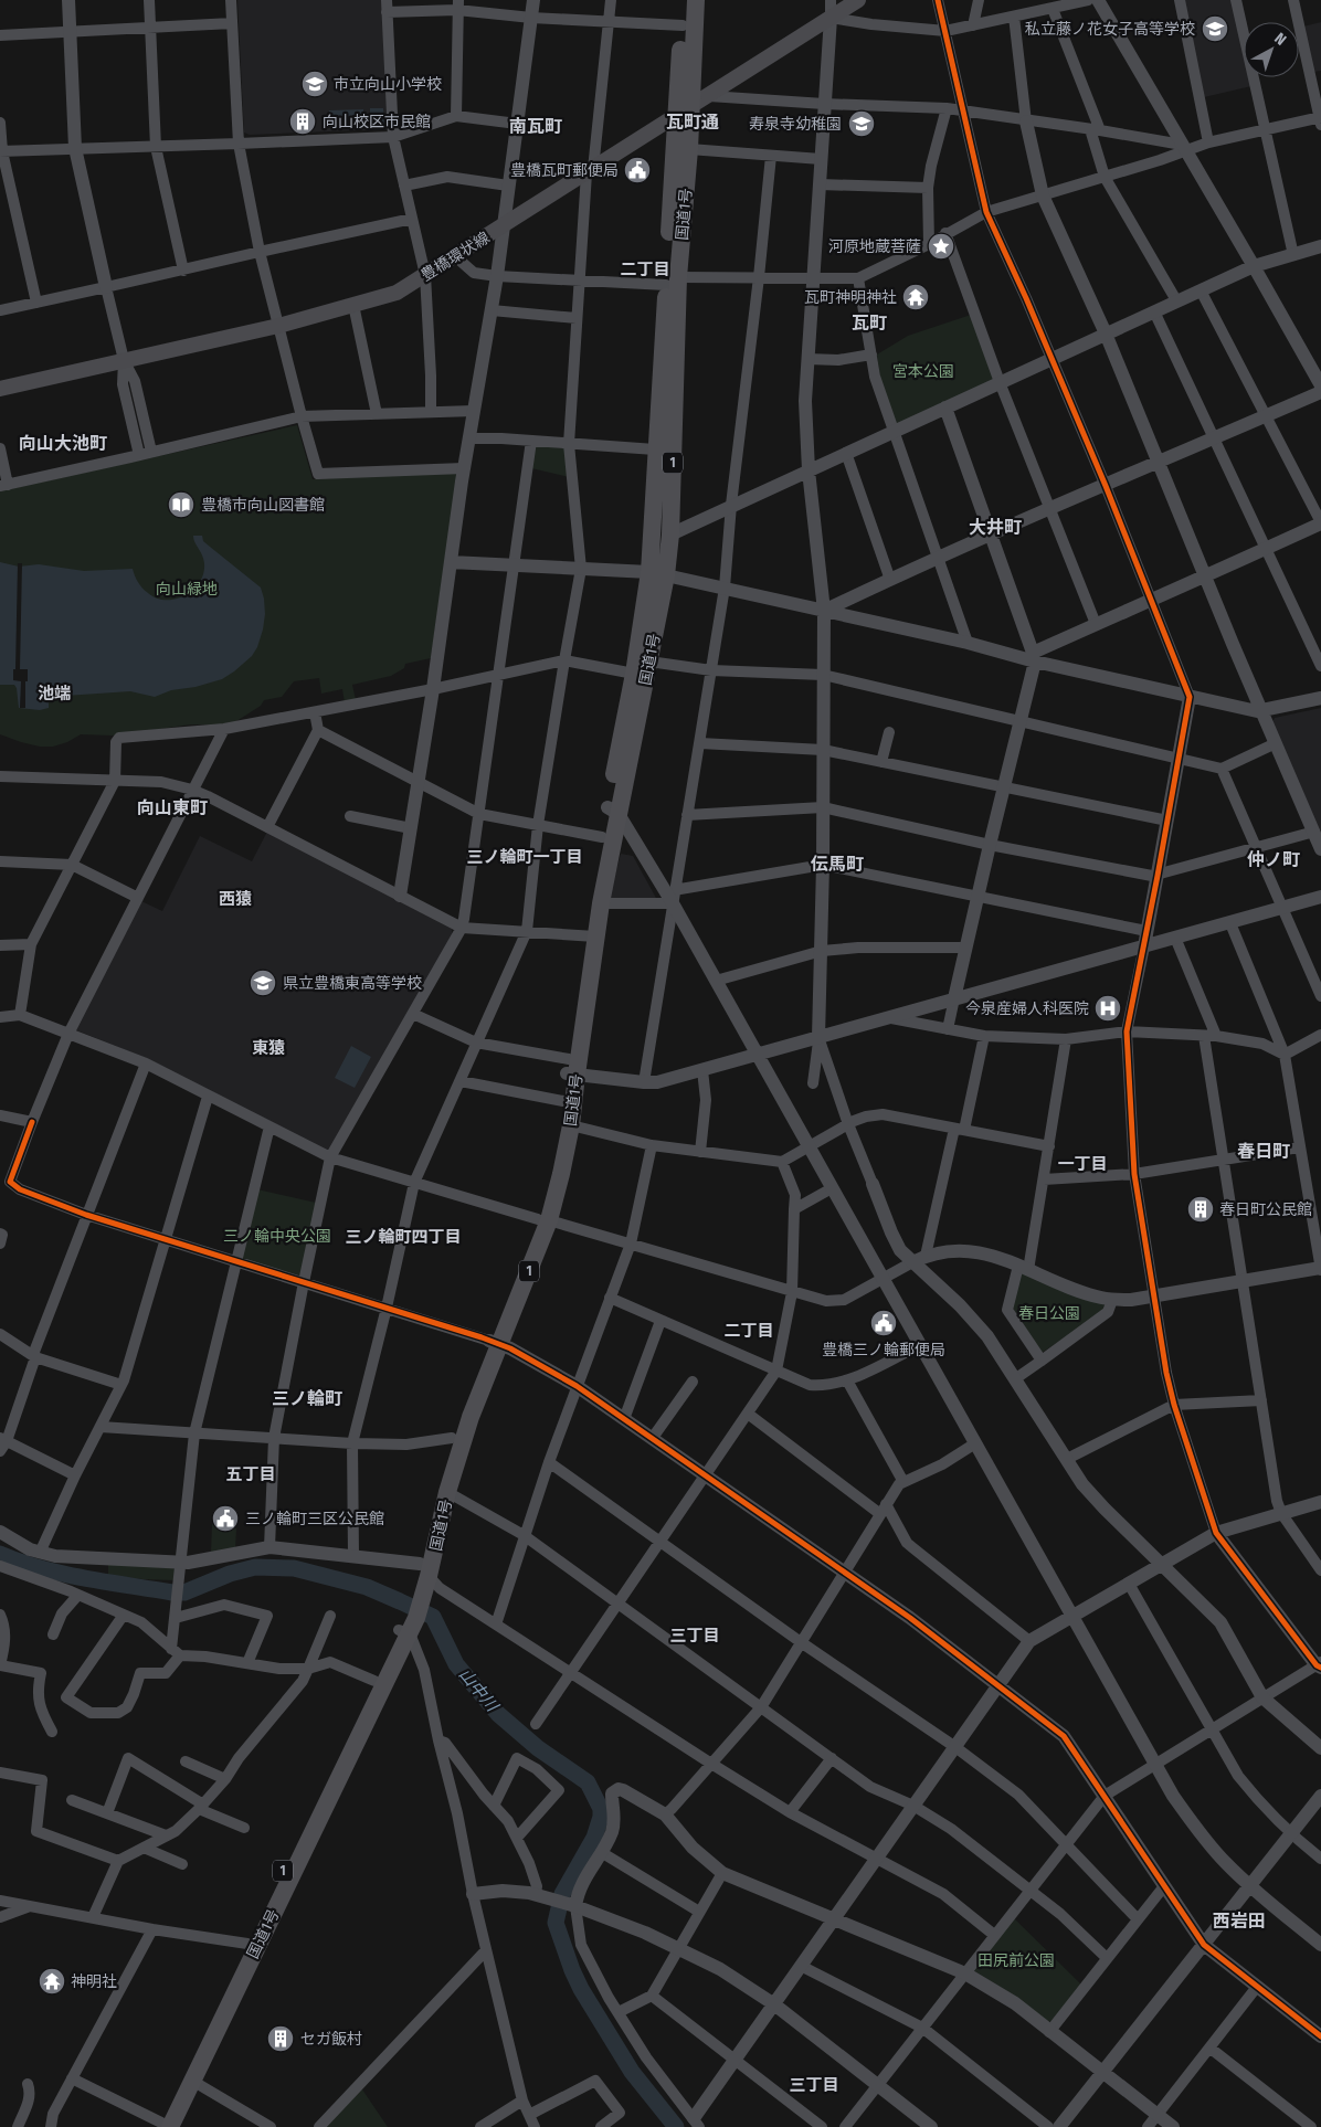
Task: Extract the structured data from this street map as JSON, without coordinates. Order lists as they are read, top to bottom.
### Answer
{
  "streets": {
    "highway": ["国道1号", "1"],
    "main road": ["豊橋環状線"]
  },
  "crossings": [
    ["国道1号", "豊橋環状線"]
  ],
  "districts": [
    "瓦町通",
    "南瓦町",
    "二丁目",
    "瓦町",
    "向山大池町",
    "大井町",
    "池端",
    "向山東町",
    "三ノ輪町一丁目",
    "仲ノ町",
    "伝馬町",
    "西猿",
    "東猿",
    "春日町",
    "一丁目",
    "三ノ輪町四丁目",
    "二丁目",
    "三ノ輪町",
    "五丁目",
    "三丁目",
    "西岩田",
    "三丁目"
  ],
  "water": ["山中川"],
  "parks": [
    "宮本公園",
    "向山緑地",
    "三ノ輪中央公園",
    "春日公園",
    "田尻前公園"
  ],
  "places": {
    "school or university": [
      "私立藤ノ花女子高等学校",
      "市立向山小学校",
      "寿泉寺幼稚園",
      "県立豊橋東高等学校"
    ],
    "building": ["向山校区市民館", "春日町公民館", "セガ飯村"],
    "public building": ["豊橋瓦町郵便局", "豊橋三ノ輪郵便局", "三ノ輪町三区公民館"],
    "place": ["河原地蔵菩薩"],
    "temple": ["瓦町神明神社", "神明社"],
    "library": ["豊橋市向山図書館"],
    "hospital": ["今泉産婦人科医院"]
  },
  "north": "top right"
}
